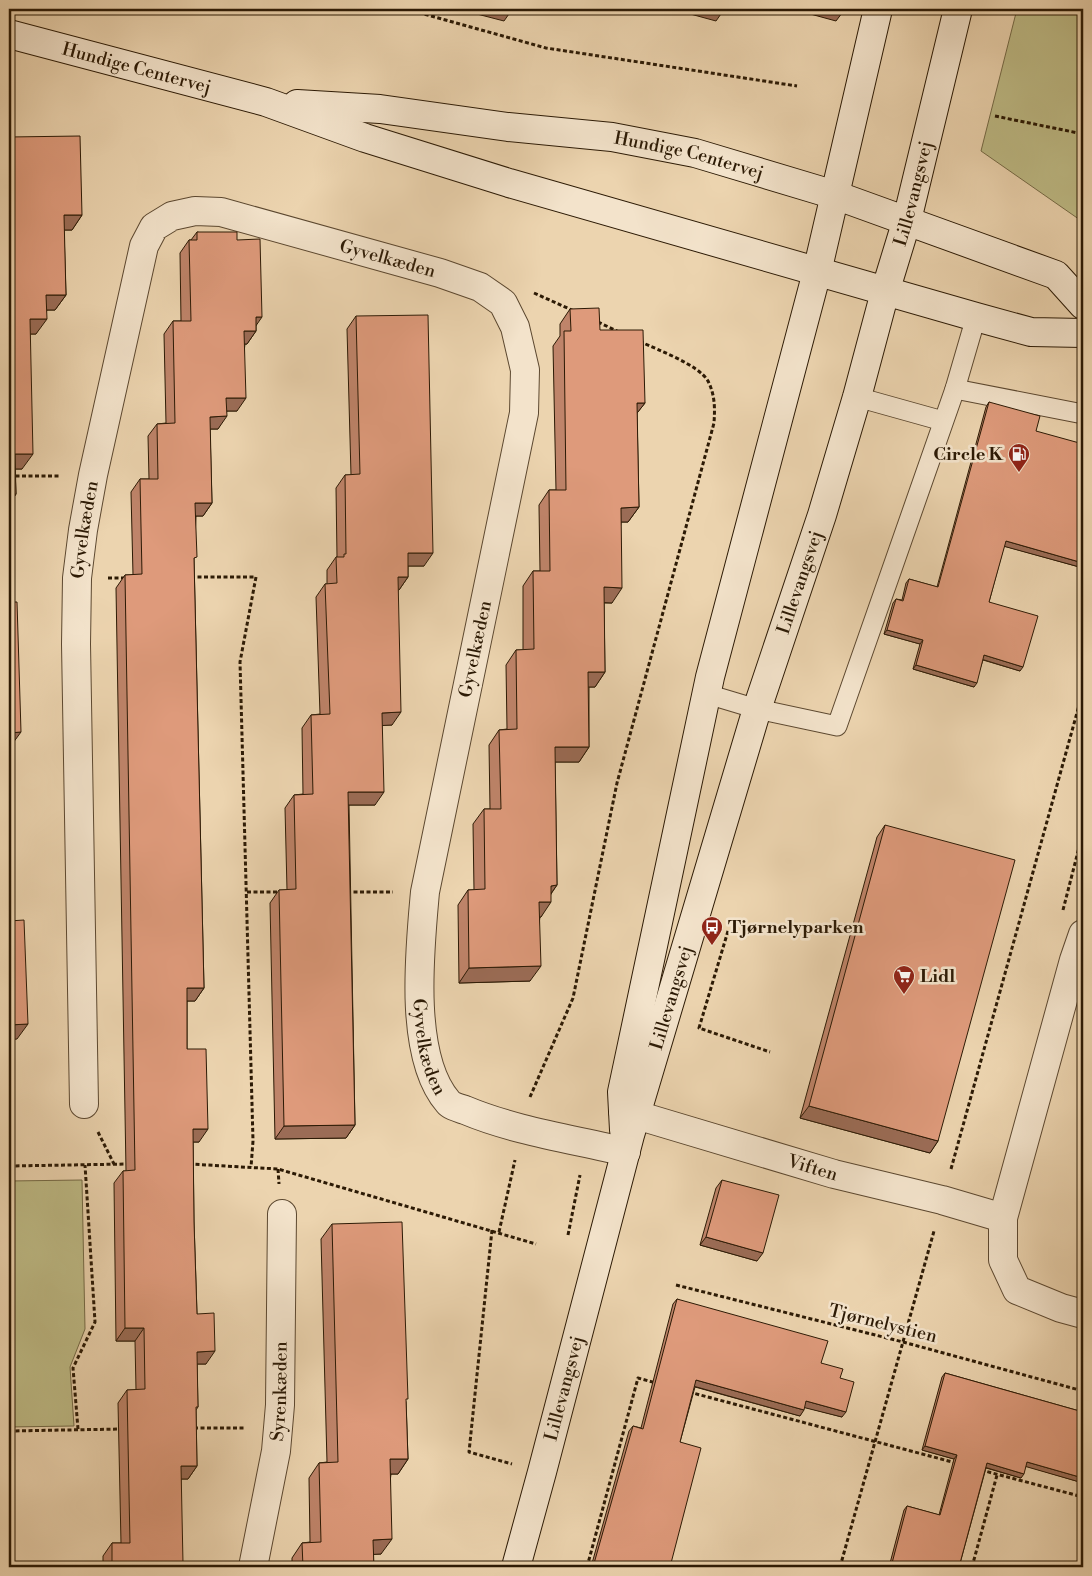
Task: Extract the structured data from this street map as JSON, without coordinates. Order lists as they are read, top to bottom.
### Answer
{
  "streets": {
    "street": [
      "Hundige Centervej",
      "Lillevangsvej",
      "Gyvelkæden",
      "Viften",
      "Syrenkæden"
    ],
    "path": ["Tjørnelystien"]
  },
  "crossings": [
    ["Hundige Centervej", "Lillevangsvej"],
    ["Lillevangsvej", "Gyvelkæden"],
    ["Lillevangsvej", "Viften"]
  ],
  "places": {
    "fuel station": ["Circle K"],
    "bus stop": ["Tjørnelyparken"],
    "supermarket": ["Lidl"]
  }
}
